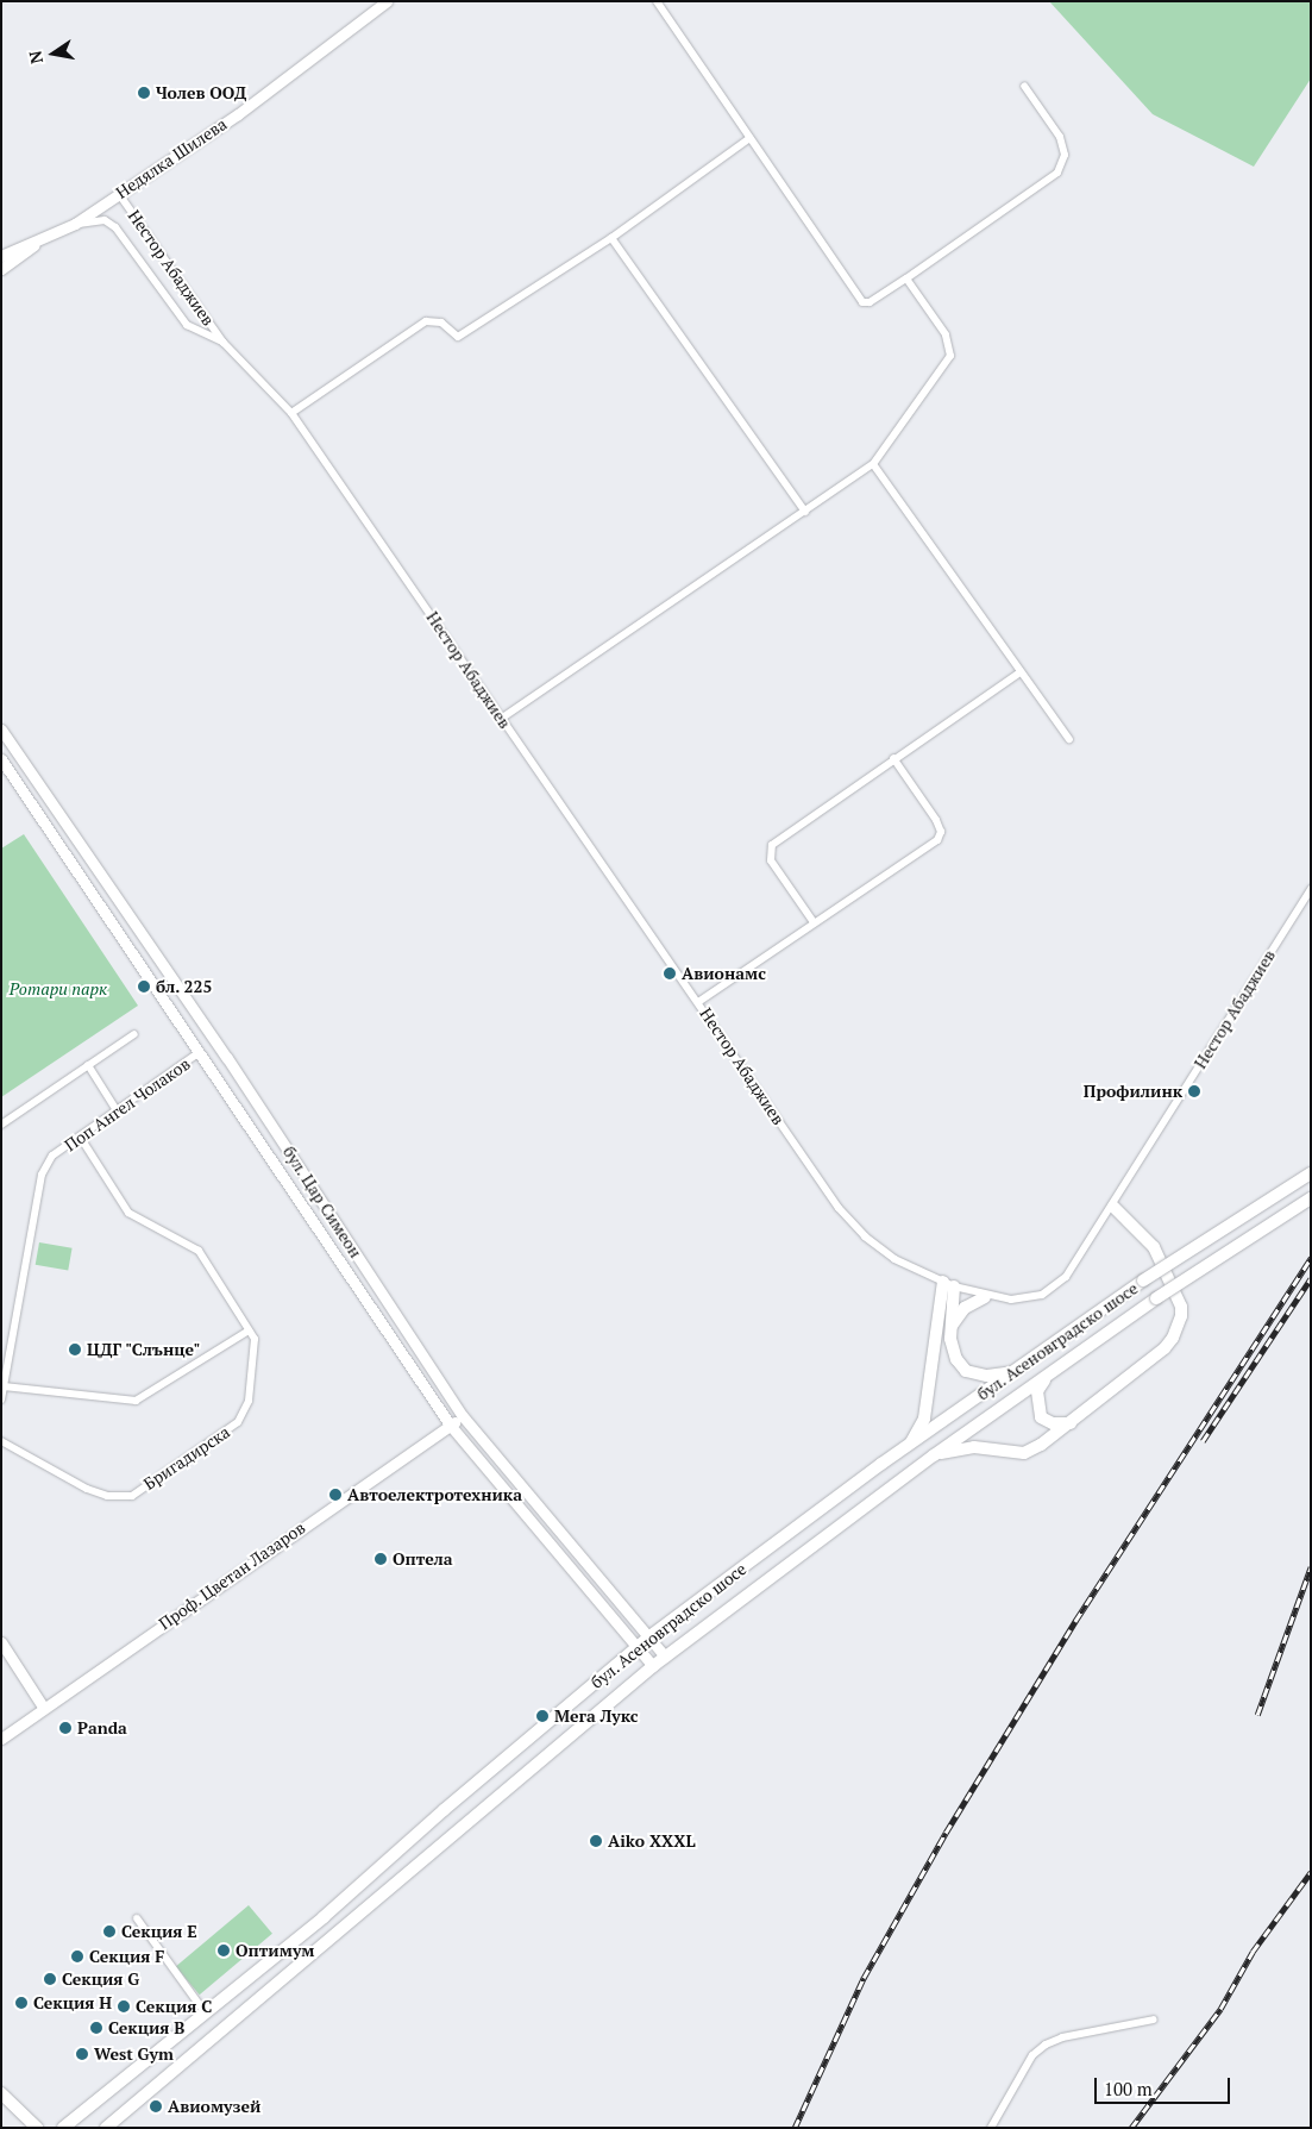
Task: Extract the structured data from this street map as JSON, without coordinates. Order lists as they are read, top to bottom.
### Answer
{
  "streets": {
    "main road": [
      "Недялка Шилева",
      "бул. Цар Симеон",
      "бул. Асеновградско шосе",
      "Проф. Цветан Лазаров"
    ],
    "street": ["Нестор Абаджиев", "Поп Ангел Чолаков", "Бригадирска"]
  },
  "crossings": [
    ["Недялка Шилева", "Нестор Абаджиев"],
    ["Поп Ангел Чолаков", "бул. Цар Симеон"],
    ["Поп Ангел Чолаков", "Бригадирска"],
    ["бул. Цар Симеон", "бул. Асеновградско шосе"],
    ["бул. Цар Симеон", "Проф. Цветан Лазаров"]
  ],
  "parks": ["Ротари парк"],
  "places": [
    "Чолев ООД",
    "Авионамс",
    "бл. 225",
    "Профилинк",
    "ЦДГ \"Слънце\"",
    "Автоелектротехника",
    "Оптела",
    "Мега Лукс",
    "Panda",
    "Aiko XXXL",
    "Секция E",
    "Оптимум",
    "Секция F",
    "Секция G",
    "Секция H",
    "Секция C",
    "Секция B",
    "West Gym",
    "Авиомузей"
  ],
  "scale_bar": "100 m",
  "north": "left"
}
